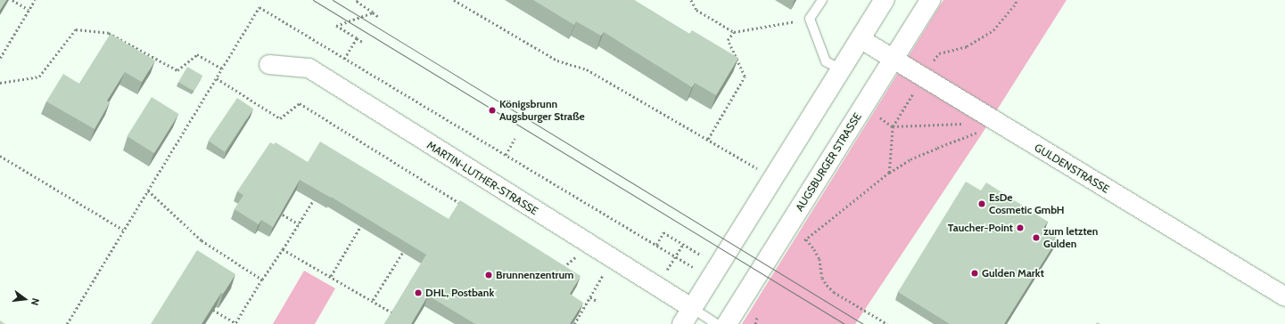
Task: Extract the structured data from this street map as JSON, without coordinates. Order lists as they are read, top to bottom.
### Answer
{
  "streets": {
    "street": ["AUGSBURGER STRASSE", "GULDENSTRASSE", "MARTIN-LUTHER-STRASSE"]
  },
  "crossings": [
    ["AUGSBURGER STRASSE", "GULDENSTRASSE"]
  ],
  "places": [
    "Königsbrunn Augsburger Straße",
    "EsDe Cosmetic GmbH",
    "Taucher-Point",
    "zum letzten Gulden",
    "Gulden Markt",
    "Brunnenzentrum",
    "DHL, Postbank"
  ],
  "north": "right"
}
